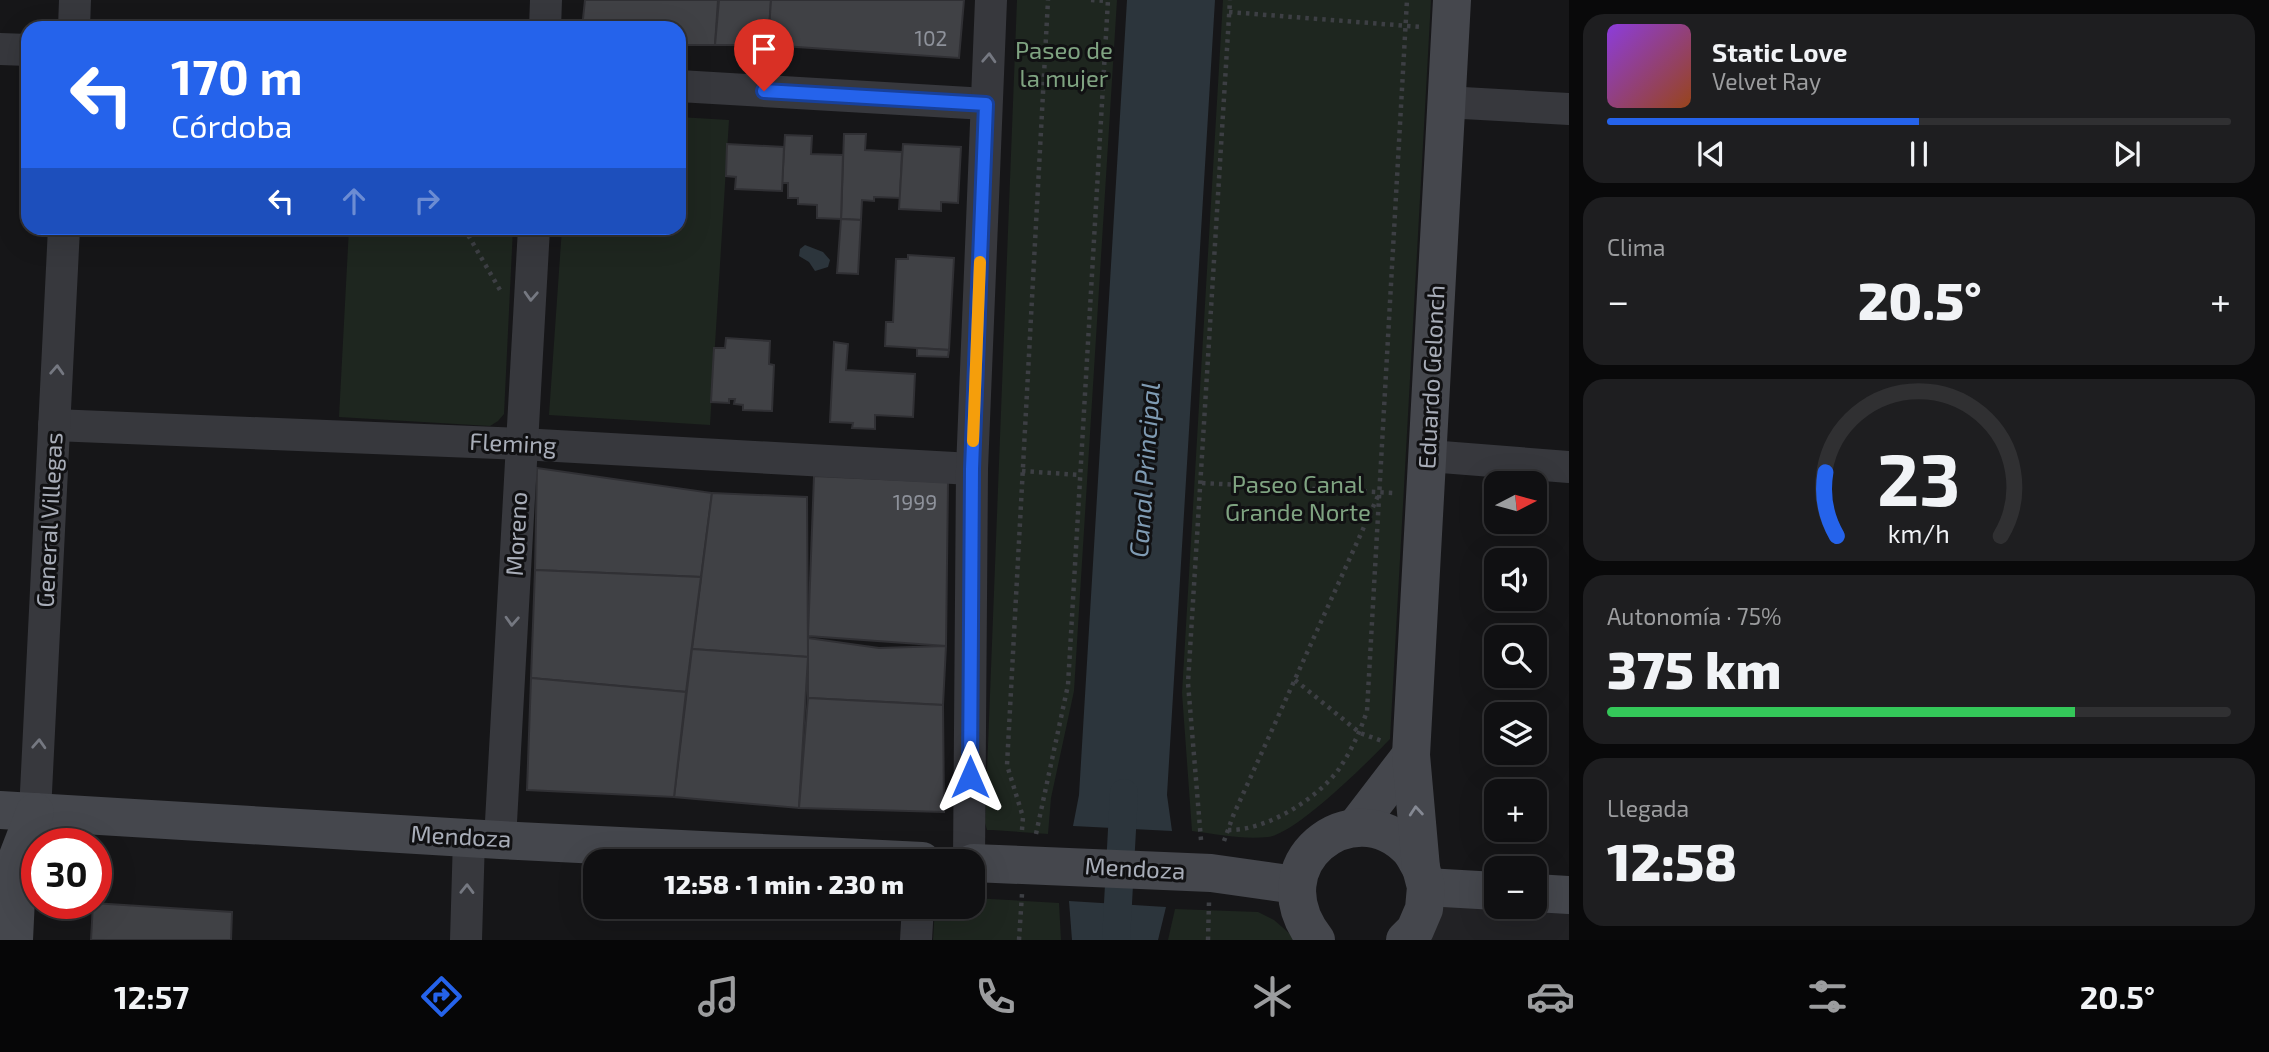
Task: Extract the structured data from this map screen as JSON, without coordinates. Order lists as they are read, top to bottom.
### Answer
{
  "streets": {
    "main road": ["Eduardo Gelonch", "Mendoza"],
    "street": ["Fleming", "General Villegas", "Moreno"]
  },
  "crossings": [
    ["Fleming", "General Villegas"],
    ["Fleming", "Moreno"],
    ["General Villegas", "Mendoza"],
    ["Moreno", "Mendoza"]
  ],
  "one_way": ["General Villegas"],
  "water": ["Canal Principal"],
  "parks": ["Paseo de la mujer", "Paseo Canal Grande Norte"],
  "house_numbers": ["102", "1999"],
  "north": "right",
  "page": {
    "turn": ["170 m", "Córdoba"],
    "song": ["Static Love", "Velvet Ray"],
    "tile": [
      "Clima",
      ["Autonomía · 75%", "375 km"],
      ["Llegada", "12:58"]
    ],
    "heat": ["−", "20.5°", "+"],
    "map_buttons": ["+", "−"],
    "limit": "30",
    "trip": "12:58 · 1 min · 230 m",
    "tabs": ["12:57", "20.5°"],
    "gauge": ["23", "km/h"]
  }
}
